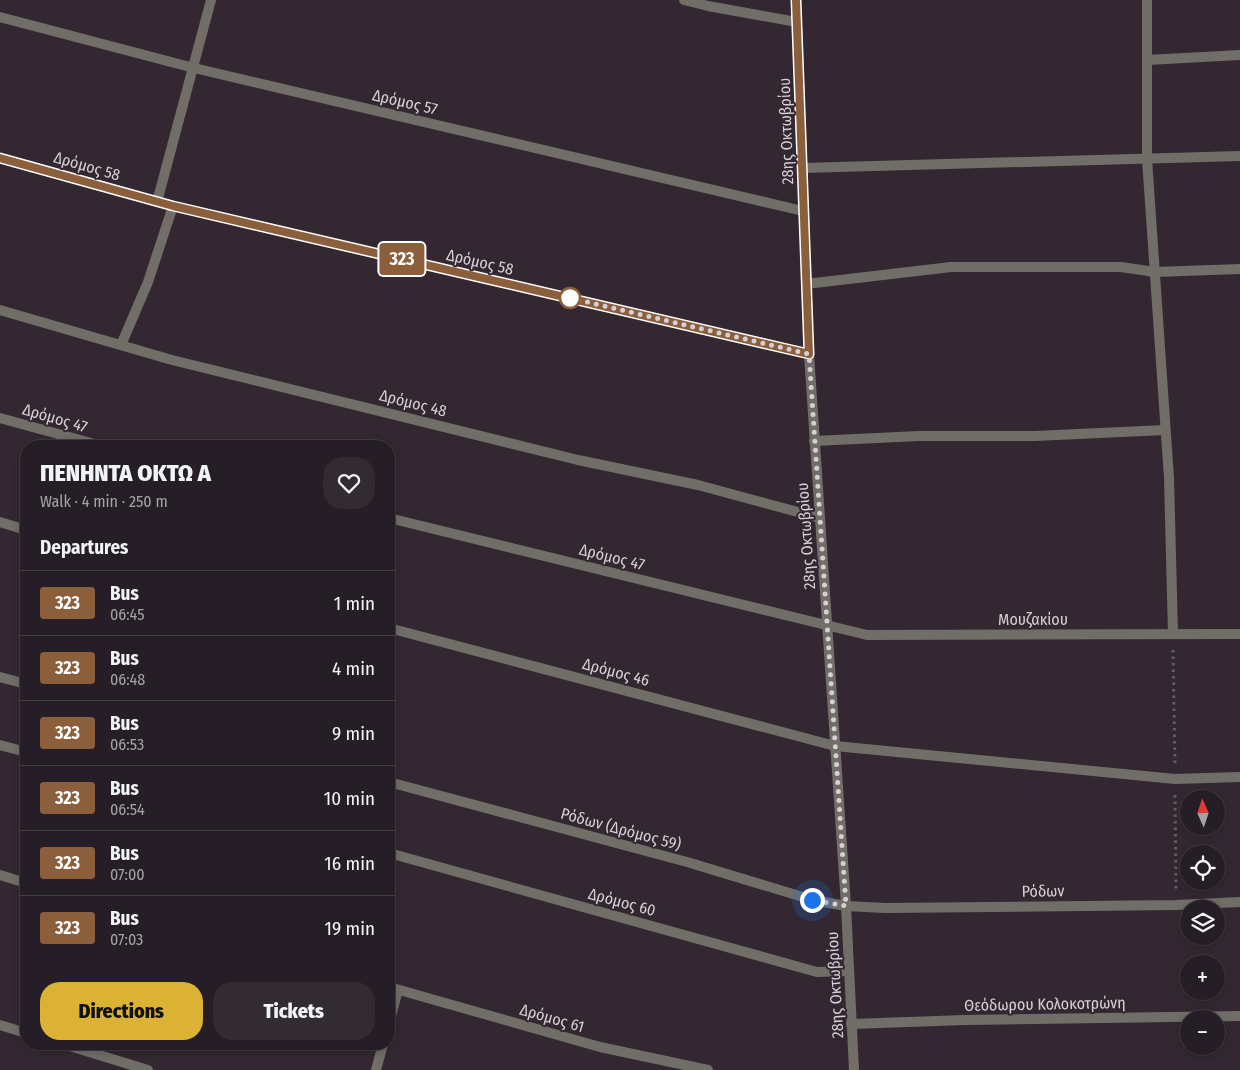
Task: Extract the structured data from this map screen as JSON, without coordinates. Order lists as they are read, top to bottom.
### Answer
{
  "streets": {
    "street": [
      "Δρόμος 57",
      "28ης Οκτωβρίου",
      "Δρόμος 58",
      "Δρόμος 48",
      "Δρόμος 47",
      "Μουζακίου",
      "Δρόμος 46",
      "Ρόδων (Δρόμος 59)",
      "Ρόδων",
      "Δρόμος 60",
      "Θεόδωρου Κολοκοτρώνη",
      "Δρόμος 61"
    ]
  },
  "crossings": [
    ["Δρόμος 57", "28ης Οκτωβρίου"],
    ["28ης Οκτωβρίου", "Δρόμος 58"],
    ["28ης Οκτωβρίου", "Δρόμος 48"],
    ["28ης Οκτωβρίου", "Δρόμος 47"],
    ["28ης Οκτωβρίου", "Μουζακίου"],
    ["28ης Οκτωβρίου", "Δρόμος 46"],
    ["28ης Οκτωβρίου", "Ρόδων (Δρόμος 59)"],
    ["28ης Οκτωβρίου", "Ρόδων"],
    ["28ης Οκτωβρίου", "Δρόμος 60"],
    ["28ης Οκτωβρίου", "Θεόδωρου Κολοκοτρώνη"],
    ["Δρόμος 47", "Μουζακίου"],
    ["Ρόδων (Δρόμος 59)", "Ρόδων"]
  ],
  "lines": ["bus line 323"],
  "north": "top",
  "page": {
    "on_map": "323",
    "heading": [
      ["ΠΕΝΗΝΤΑ ΟΚΤΩ Α", "Walk · 4 min · 250 m"],
      "Departures"
    ],
    "list": [
      {
        "mark": "323",
        "name": "Bus",
        "note": "06:45",
        "value": "1 min"
      },
      {
        "mark": "323",
        "name": "Bus",
        "note": "06:48",
        "value": "4 min"
      },
      {
        "mark": "323",
        "name": "Bus",
        "note": "06:53",
        "value": "9 min"
      },
      {
        "mark": "323",
        "name": "Bus",
        "note": "06:54",
        "value": "10 min"
      },
      {
        "mark": "323",
        "name": "Bus",
        "note": "07:00",
        "value": "16 min"
      },
      {
        "mark": "323",
        "name": "Bus",
        "note": "07:03",
        "value": "19 min"
      }
    ],
    "map_buttons": ["+", "−"],
    "buttons": ["Directions", "Tickets"]
  }
}
